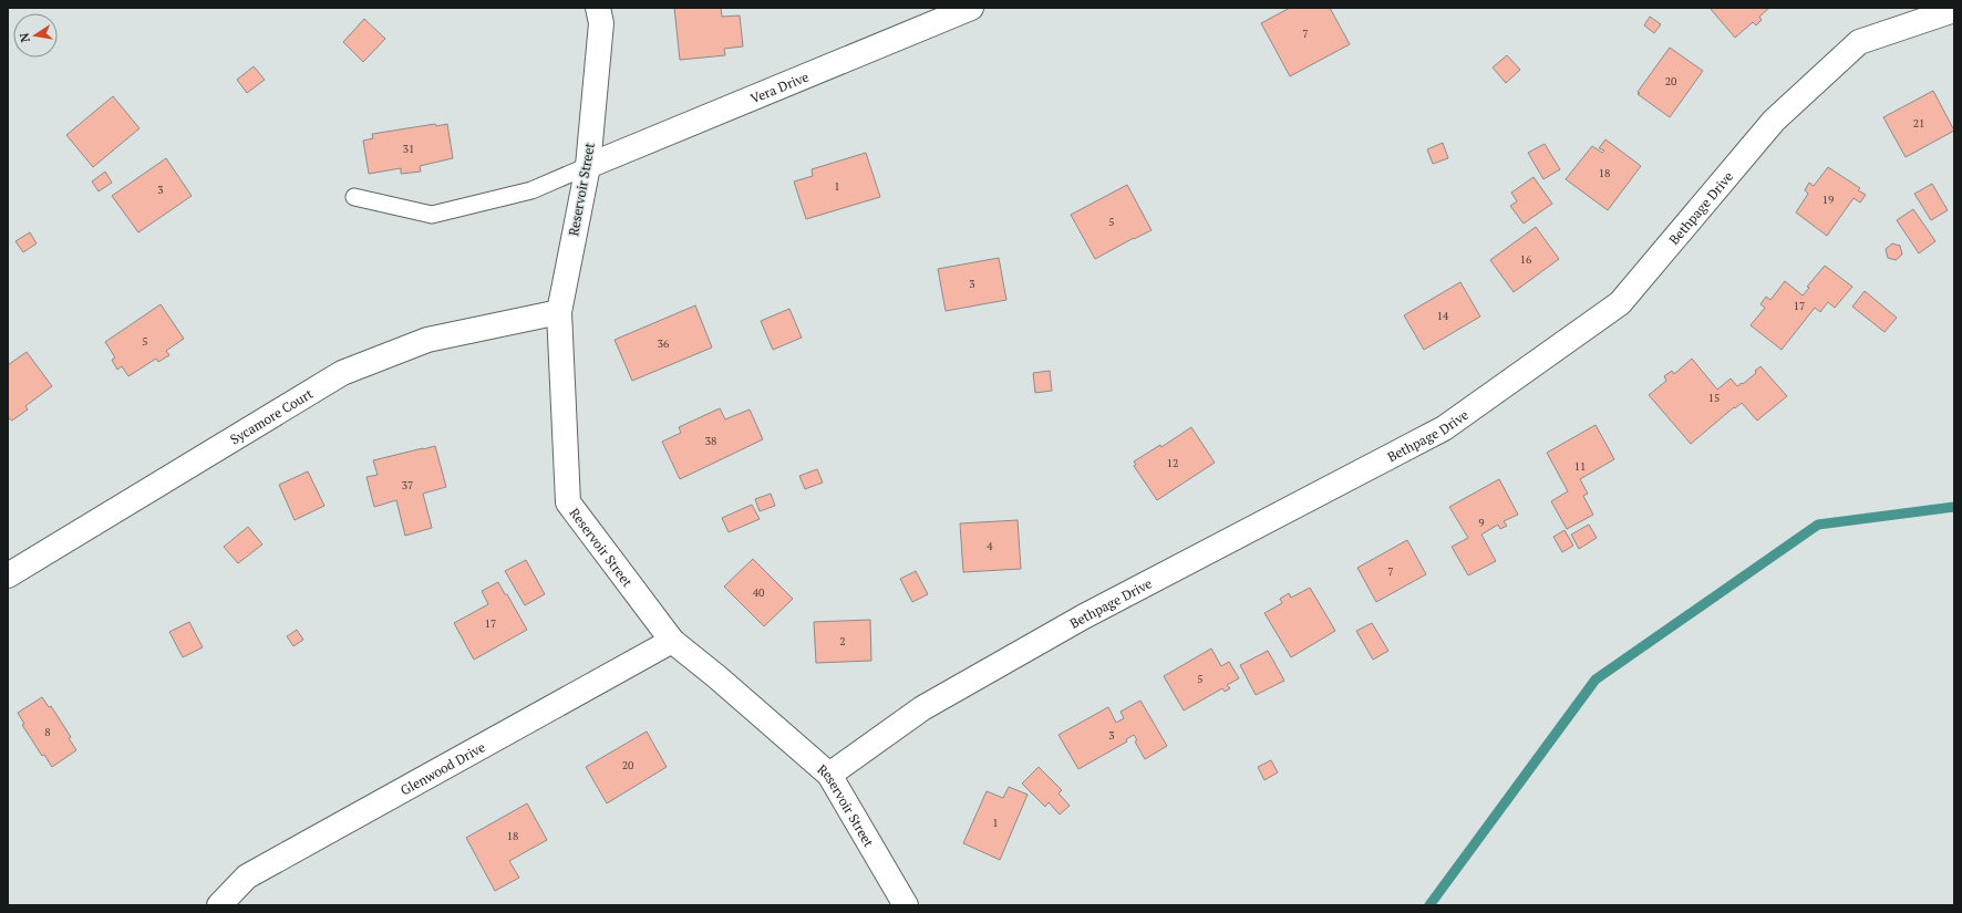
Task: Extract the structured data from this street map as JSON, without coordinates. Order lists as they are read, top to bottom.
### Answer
{
  "streets": {
    "street": [
      "Vera Drive",
      "Reservoir Street",
      "Bethpage Drive",
      "Sycamore Court",
      "Glenwood Drive"
    ]
  },
  "crossings": [
    ["Vera Drive", "Reservoir Street"],
    ["Reservoir Street", "Bethpage Drive"],
    ["Reservoir Street", "Sycamore Court"],
    ["Reservoir Street", "Glenwood Drive"]
  ],
  "house_numbers": [
    "7",
    "20",
    "21",
    "31",
    "18",
    "1",
    "3",
    "19",
    "5",
    "16",
    "3",
    "17",
    "14",
    "5",
    "36",
    "15",
    "38",
    "12",
    "11",
    "37",
    "9",
    "4",
    "7",
    "40",
    "17",
    "2",
    "5",
    "8",
    "3",
    "20",
    "1",
    "18"
  ],
  "north": "left"
}
